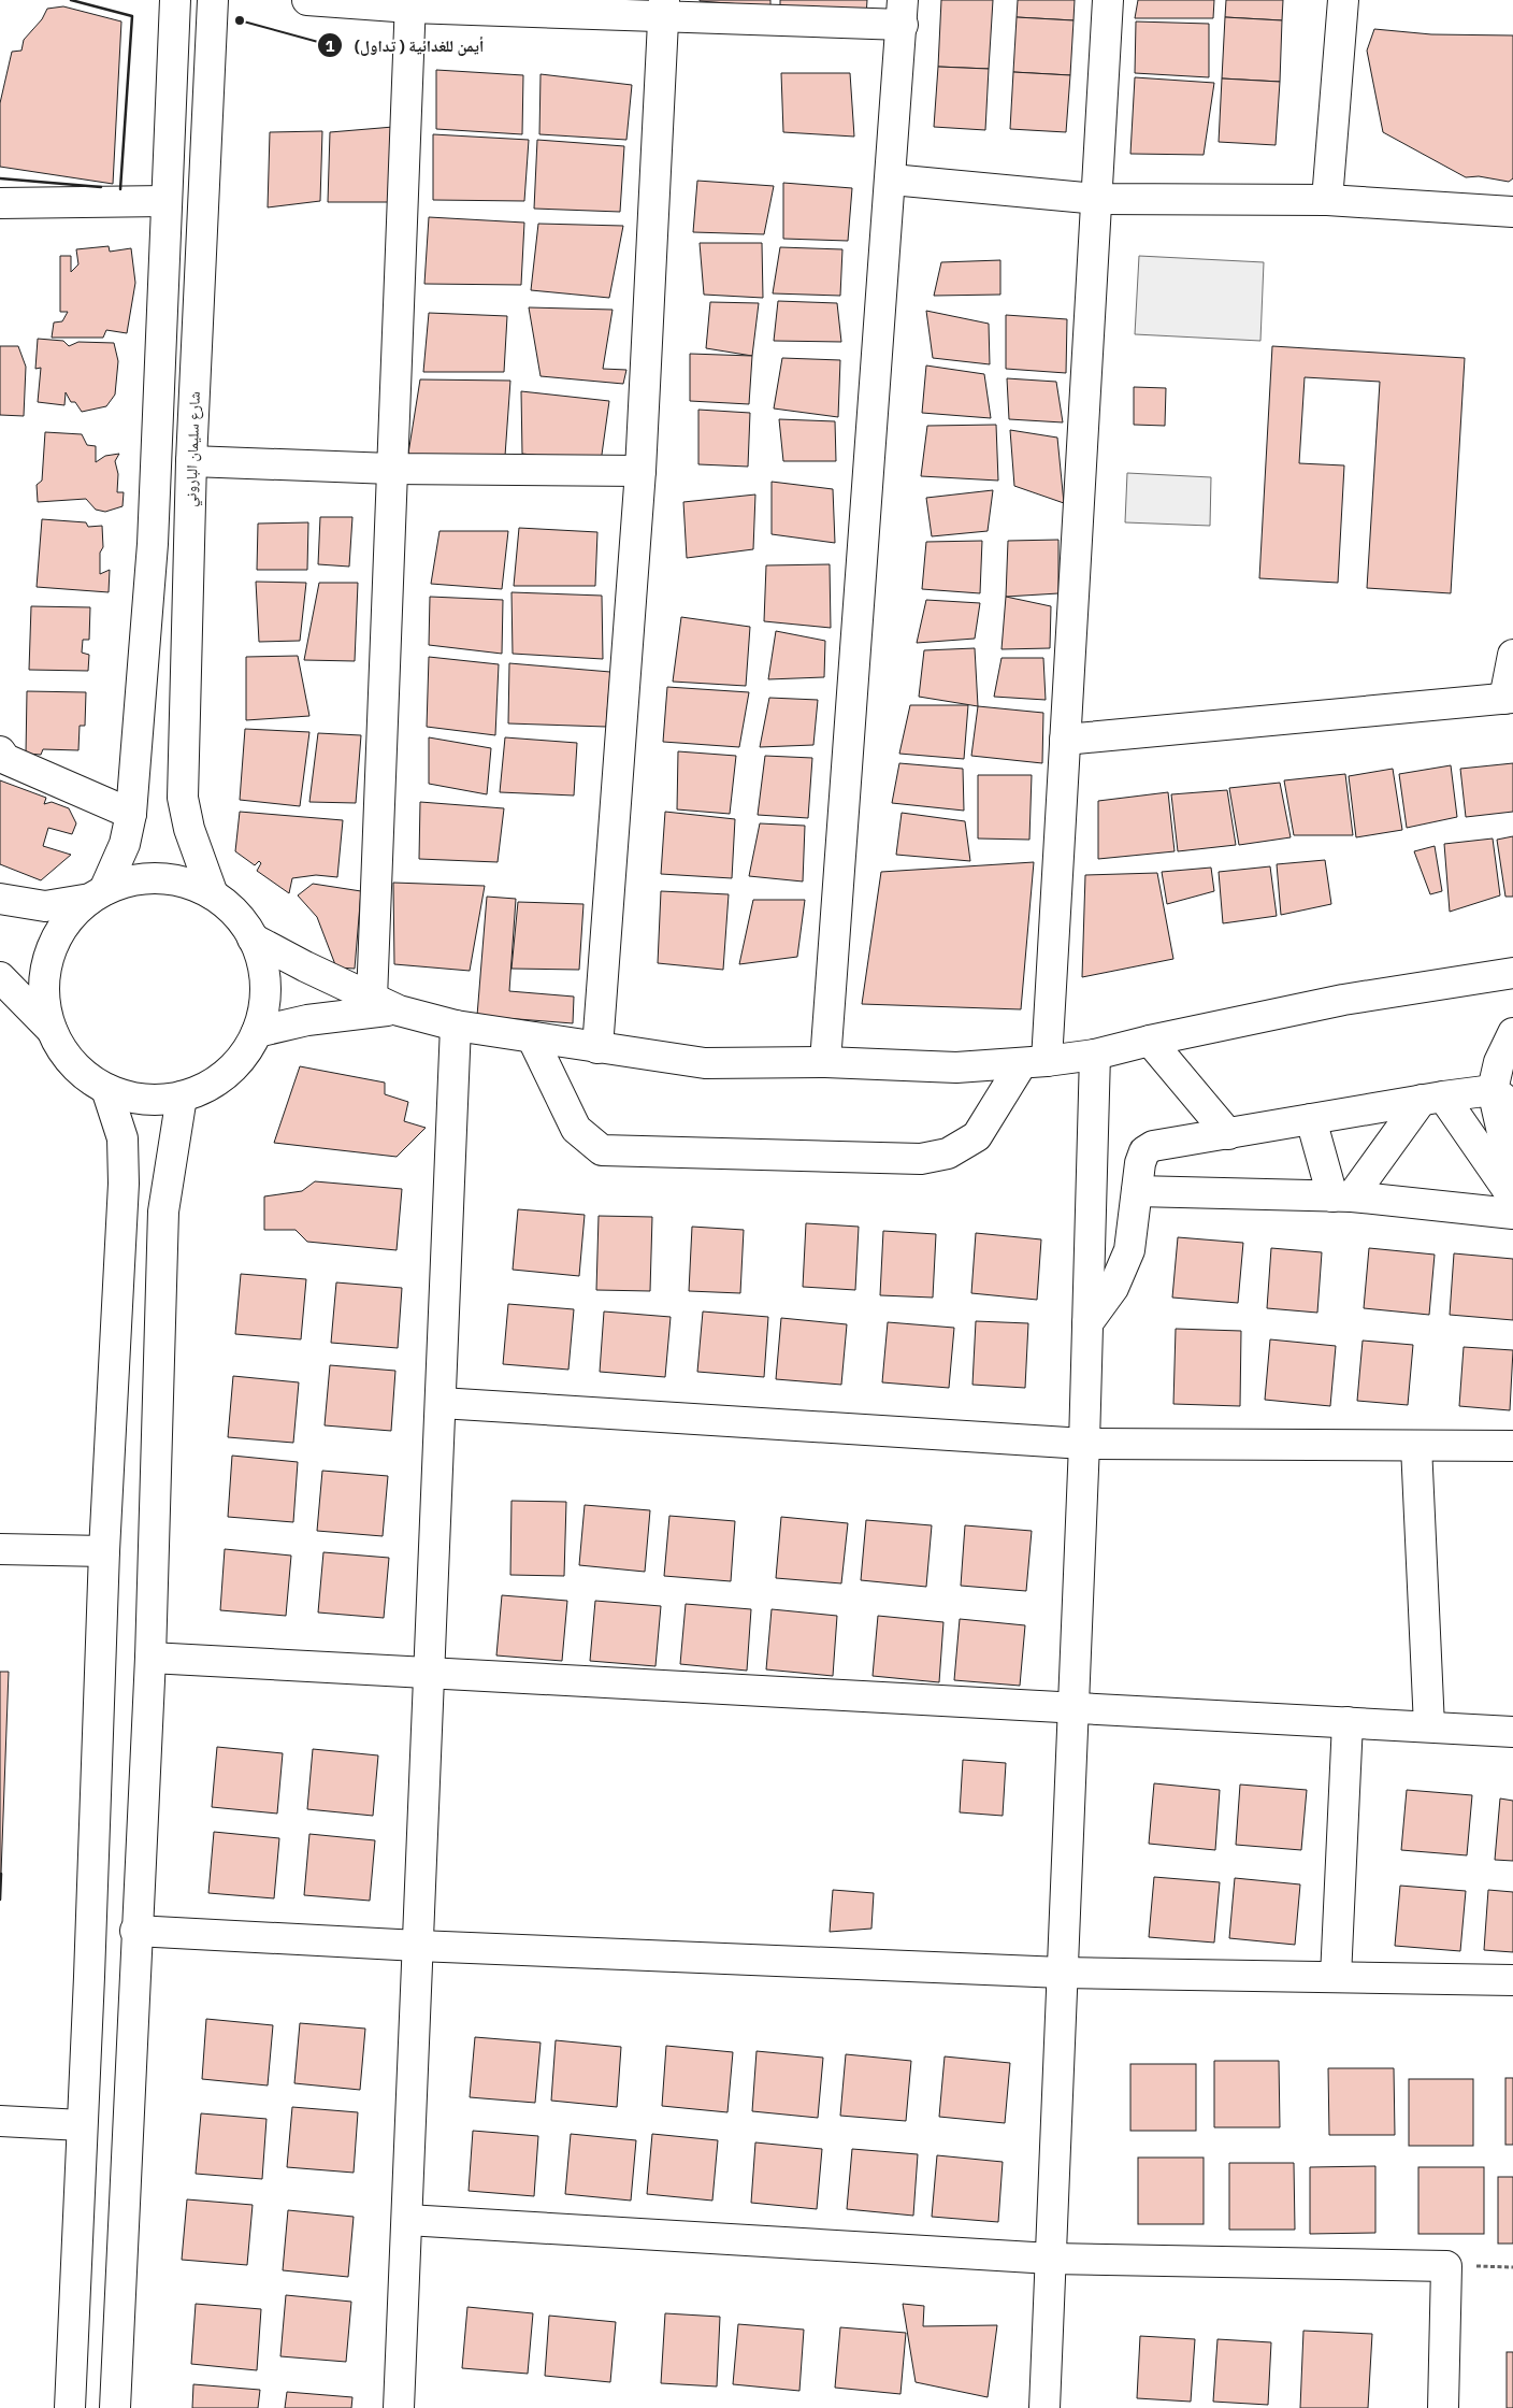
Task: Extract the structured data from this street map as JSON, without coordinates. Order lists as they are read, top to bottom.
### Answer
{
  "streets": {
    "street": ["شارع سليمان الباروني"]
  },
  "places": ["أيمن للغدائية ( تداول)"]
}
